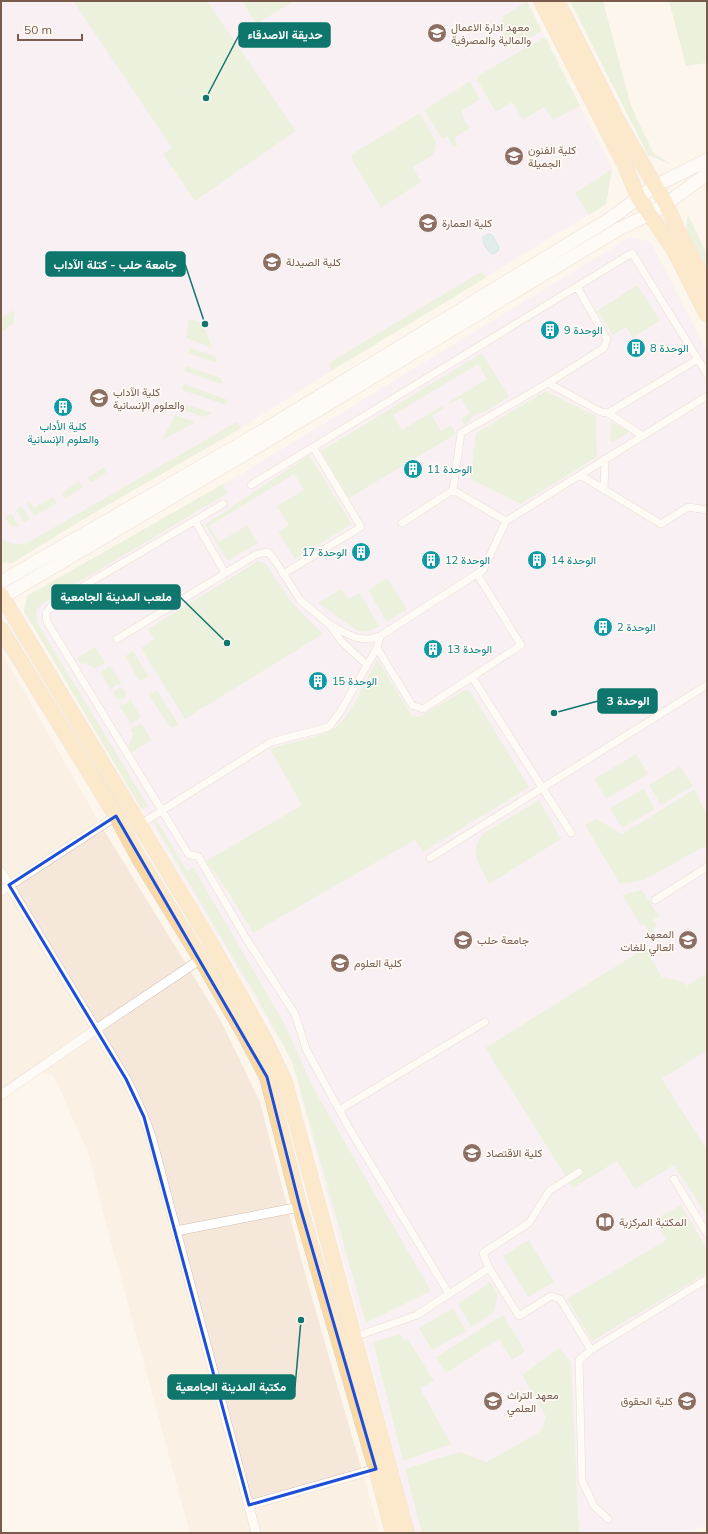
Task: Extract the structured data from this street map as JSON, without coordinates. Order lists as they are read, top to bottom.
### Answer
{
  "places": {
    "school or university": [
      "معهد ادارة الاعمال والمالية والمصرفية",
      "كلية الفنون الجميلة",
      "كلية العمارة",
      "كلية الصيدلة",
      "كلية الآداب والعلوم الإنسانية",
      "جامعة حلب",
      "المعهد العالي للغات",
      "كلية العلوم",
      "كلية الاقتصاد",
      "معهد التراث العلمي",
      "كلية الحقوق"
    ],
    "other": [
      "حديقة الاصدقاء",
      "جامعة حلب - كتلة الآداب",
      "ملعب المدينة الجامعية",
      "الوحدة 3",
      "مكتبة المدينة الجامعية"
    ],
    "building": [
      "الوحدة 9",
      "الوحدة 8",
      "كلية الأداب والعلوم الإنسانية",
      "الوحدة 11",
      "الوحدة 17",
      "الوحدة 12",
      "الوحدة 14",
      "الوحدة 2",
      "الوحدة 13",
      "الوحدة 15"
    ],
    "library": ["المكتبة المركزية"]
  },
  "scale_bar": "50 m"
}
